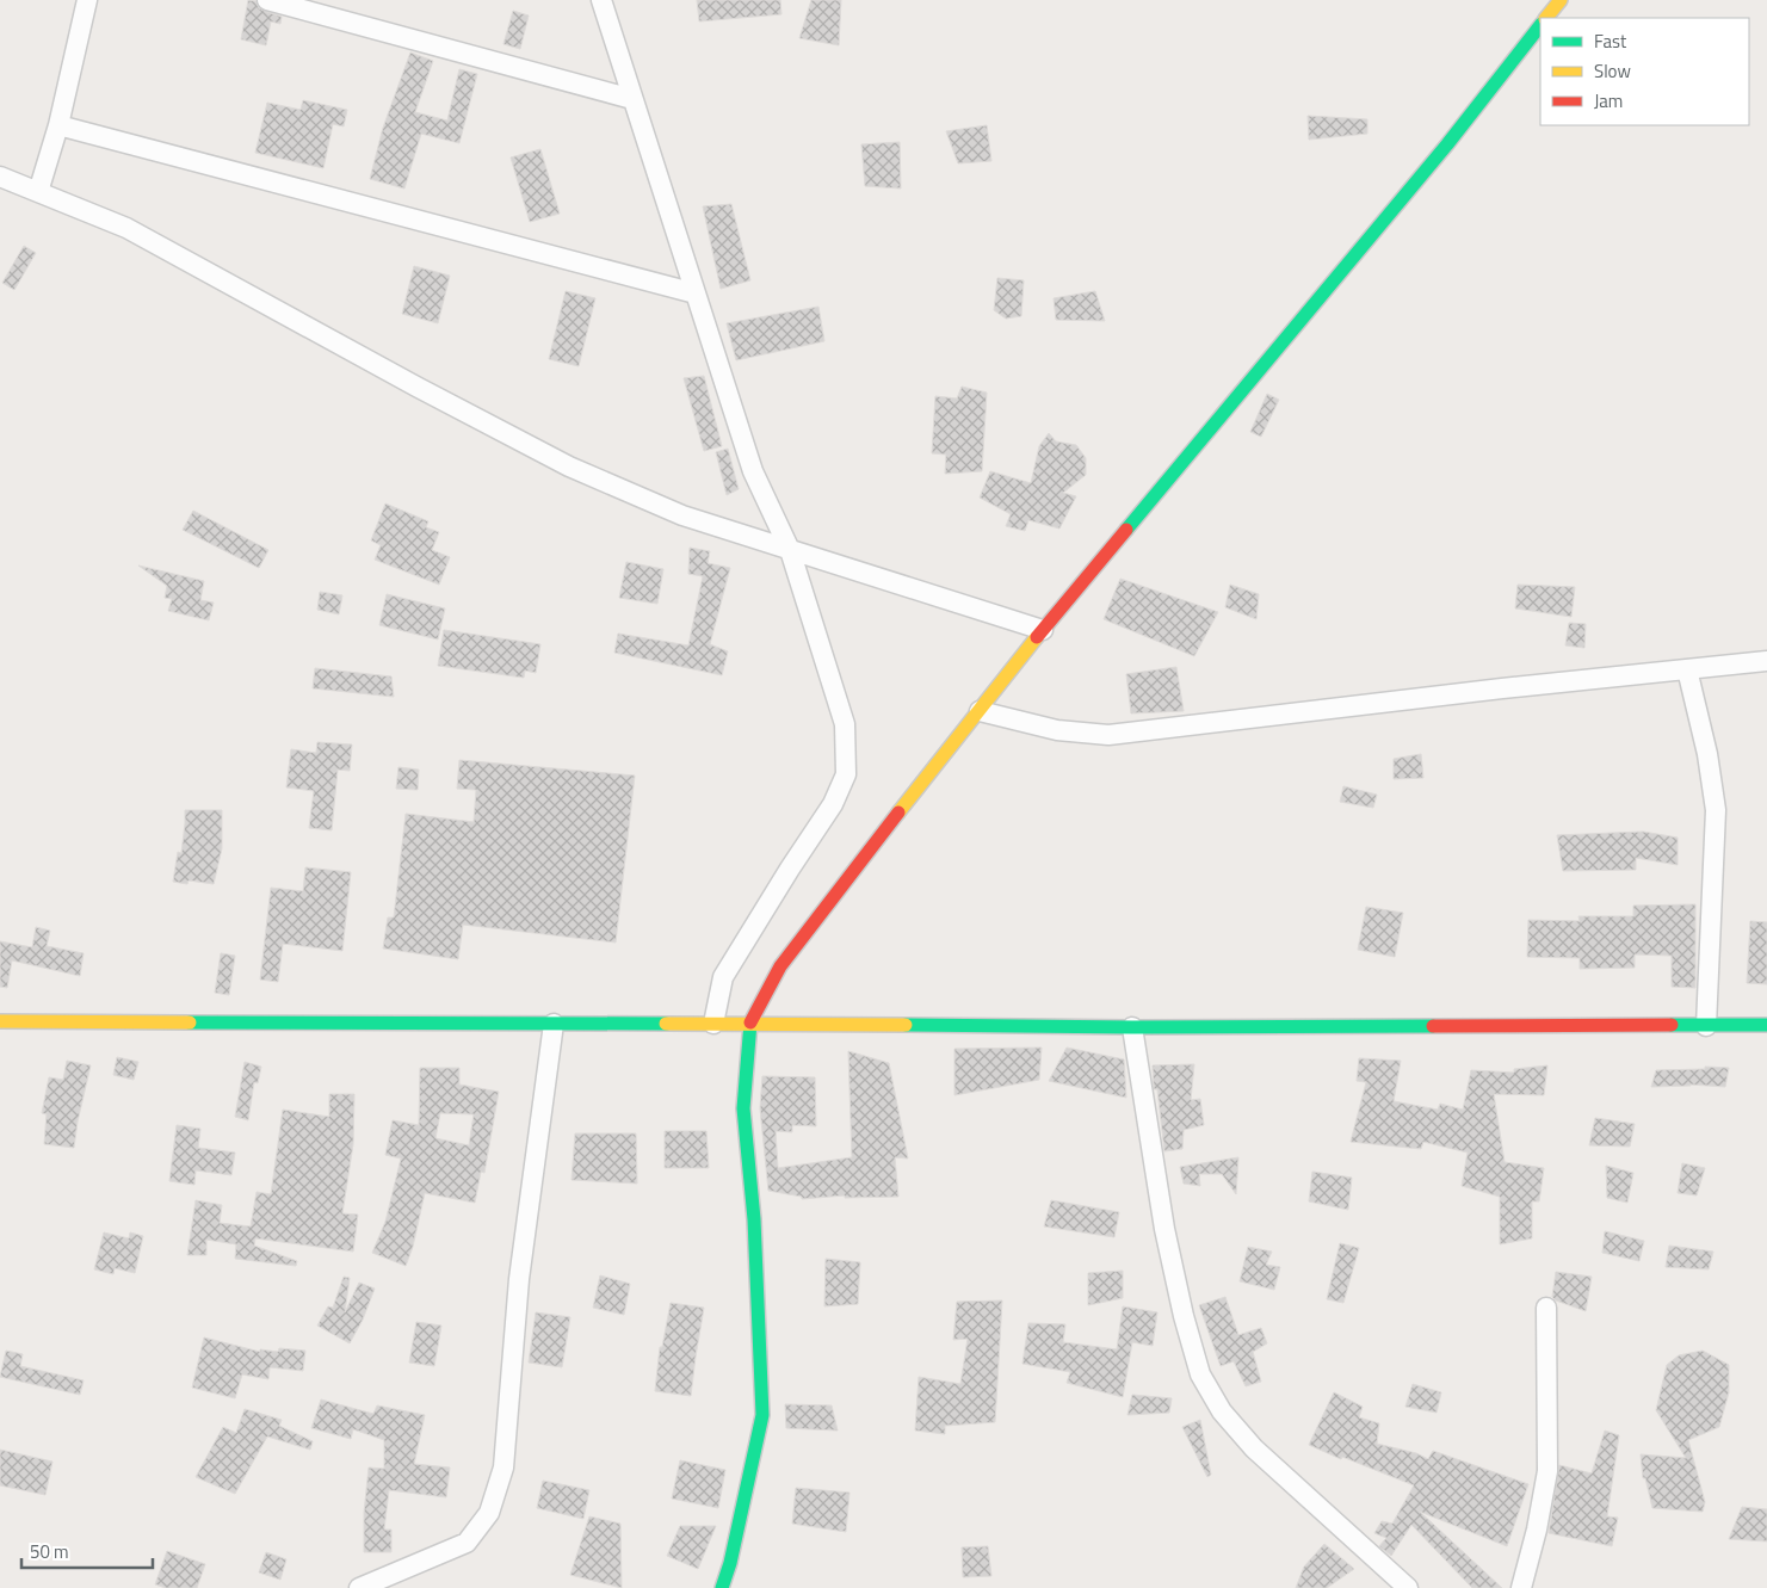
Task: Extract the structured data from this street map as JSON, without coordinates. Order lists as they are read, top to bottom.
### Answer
{
  "legend": ["Fast", "Slow", "Jam"],
  "scale_bar": "50 m"
}
